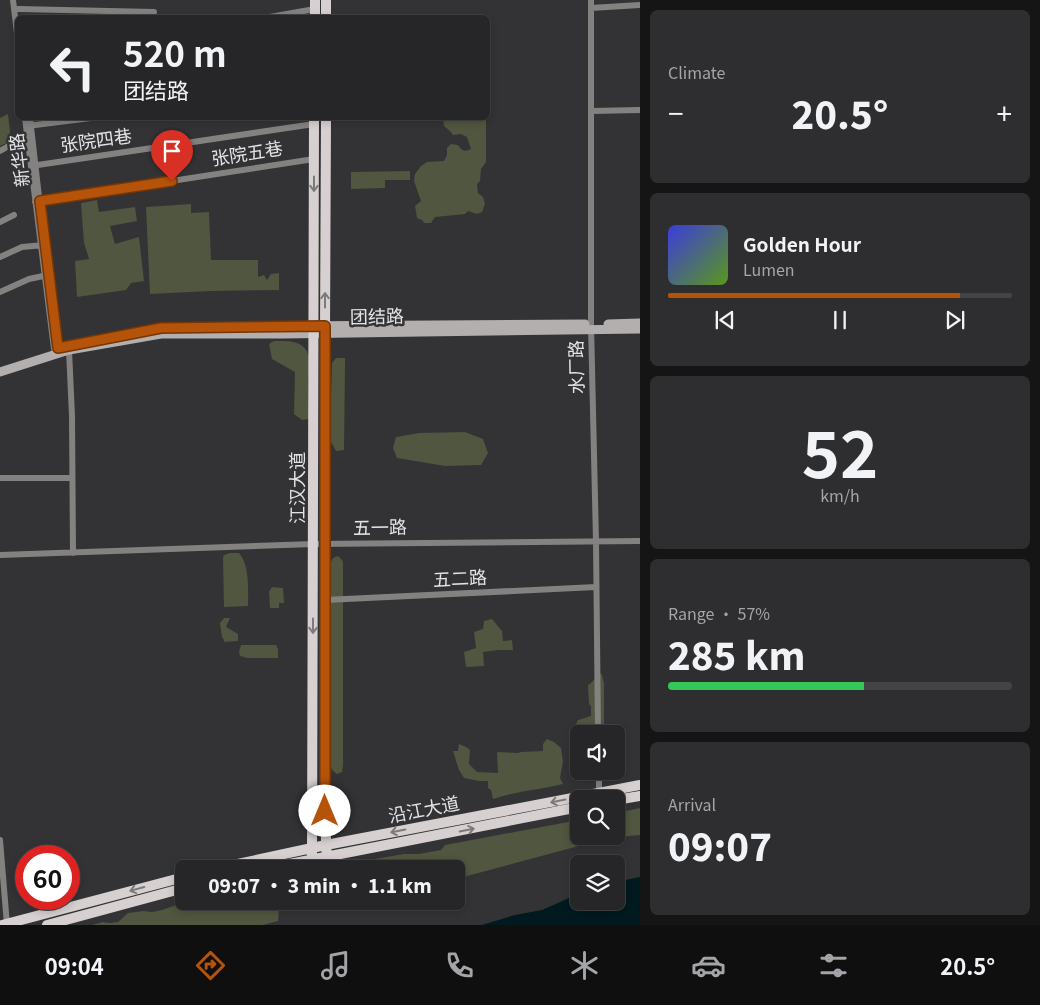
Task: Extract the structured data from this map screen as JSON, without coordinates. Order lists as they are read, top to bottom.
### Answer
{
  "streets": {
    "main road": ["团结路", "江汉大道", "沿江大道"],
    "street": [
      "张院四巷",
      "张院五巷",
      "新华路",
      "水厂路",
      "五一路",
      "五二路"
    ]
  },
  "crossings": [
    ["张院四巷", "新华路"],
    ["张院四巷", "江汉大道"],
    ["张院五巷", "新华路"],
    ["张院五巷", "江汉大道"],
    ["新华路", "团结路"],
    ["团结路", "水厂路"],
    ["团结路", "江汉大道"],
    ["水厂路", "五一路"],
    ["水厂路", "五二路"],
    ["江汉大道", "五一路"],
    ["江汉大道", "五二路"],
    ["江汉大道", "沿江大道"]
  ],
  "page": {
    "tile": [
      "Climate",
      ["52", "km/h"],
      ["Range · 57%", "285 km"],
      ["Arrival", "09:07"]
    ],
    "turn": ["520 m", "团结路"],
    "heat": ["−", "20.5°", "+"],
    "song": ["Golden Hour", "Lumen"],
    "limit": "60",
    "trip": "09:07 · 3 min · 1.1 km",
    "tabs": ["09:04", "20.5°"]
  }
}
